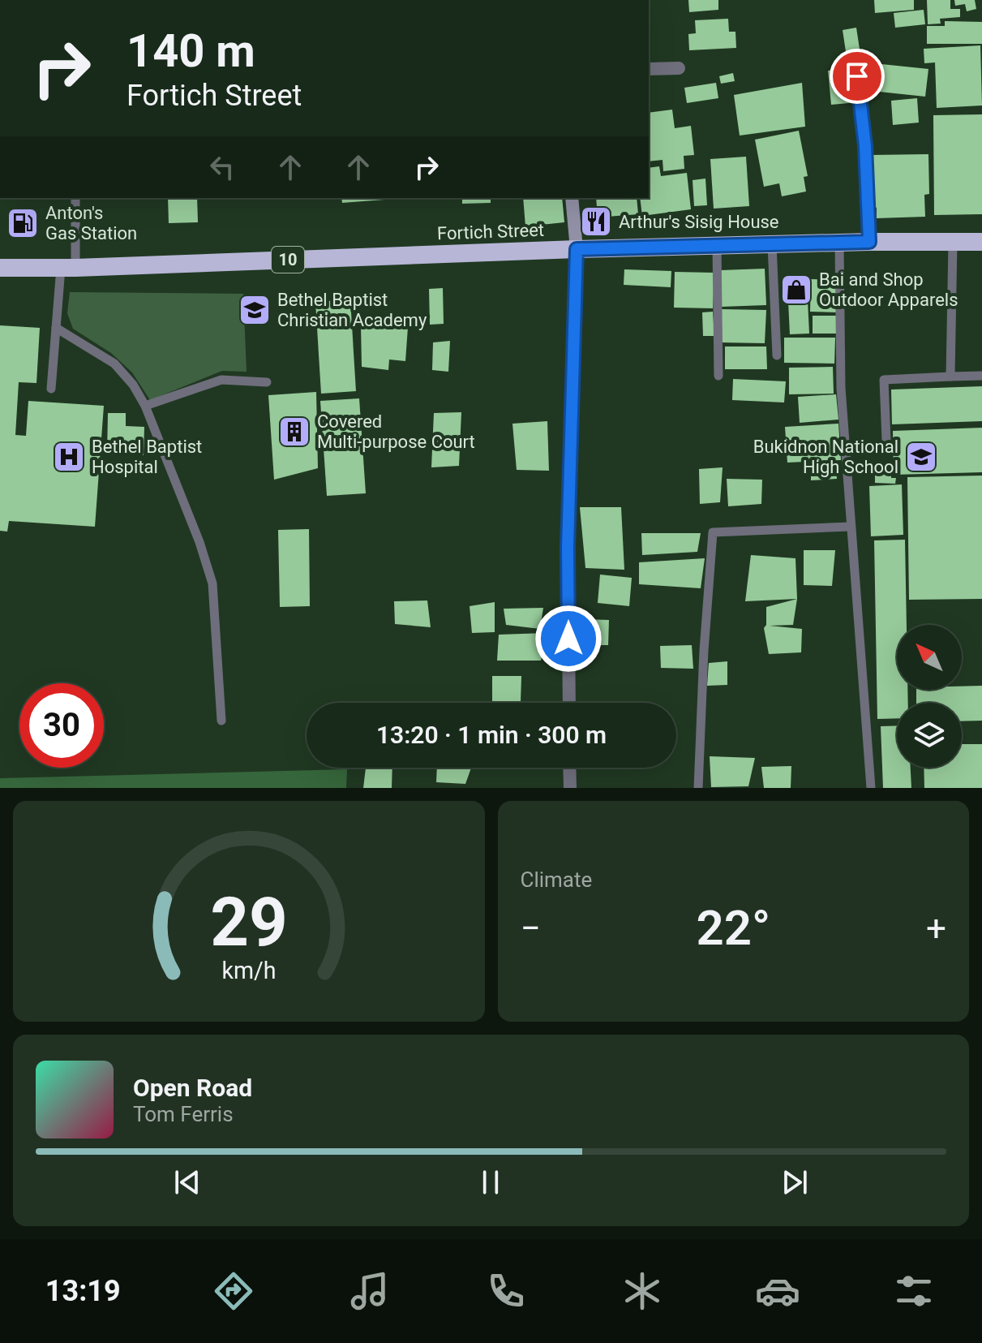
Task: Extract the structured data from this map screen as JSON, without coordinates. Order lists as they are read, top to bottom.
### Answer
{
  "streets": {
    "highway": ["Fortich Street", "10"]
  },
  "places": {
    "restaurant": ["Arthur's Sisig House"],
    "fuel station": ["Anton's Gas Station"],
    "shop": ["Bai and Shop Outdoor Apparels"],
    "school or university": ["Bethel Baptist Christian Academy", "Bukidnon National High School"],
    "building": ["Covered Multi-purpose Court"],
    "hospital": ["Bethel Baptist Hospital"]
  },
  "north": "top left",
  "page": {
    "turn": ["140 m", "Fortich Street"],
    "limit": "30",
    "trip": "13:20 · 1 min · 300 m",
    "tile": "Climate",
    "heat": ["−", "22°", "+"],
    "song": ["Open Road", "Tom Ferris"],
    "tabs": "13:19",
    "gauge": ["29", "km/h"]
  }
}
